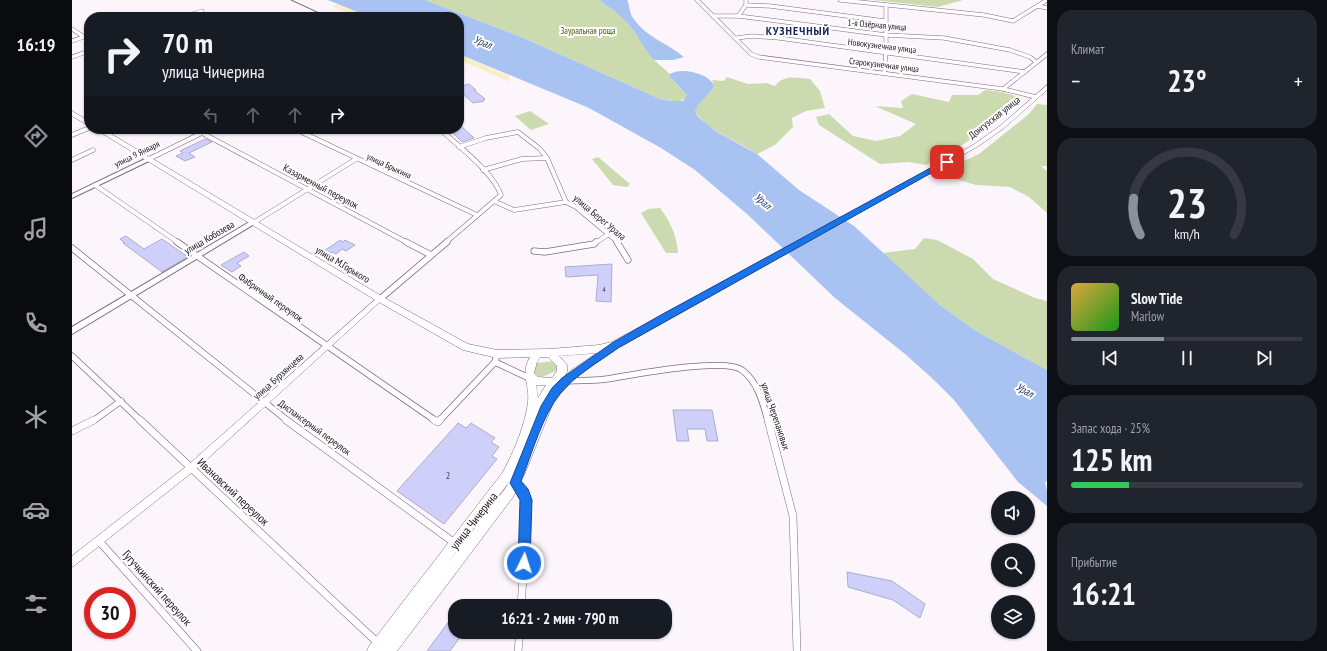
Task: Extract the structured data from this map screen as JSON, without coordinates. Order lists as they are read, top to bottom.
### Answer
{
  "streets": {
    "main road": [
      "Донгузская улица",
      "улица 9 Января",
      "улица Кобозева",
      "улица М.Горького",
      "улица Чичерина"
    ],
    "street": [
      "1-я Озёрная улица",
      "Новокузнечная улица",
      "Старокузнечная улица",
      "улица Брыкина",
      "Казарменный переулок",
      "улица Берег Урала",
      "Фабричный переулок",
      "улица Бурзянцева",
      "улица Черепановых",
      "Диспансерный переулок",
      "Ивановский переулок",
      "Гугучкинский переулок"
    ]
  },
  "crossings": [
    ["1-я Озёрная улица", "Старокузнечная улица"],
    ["Новокузнечная улица", "Старокузнечная улица"],
    ["Старокузнечная улица", "Донгузская улица"],
    ["Донгузская улица", "улица М.Горького"],
    ["улица 9 Января", "улица М.Горького"],
    ["улица 9 Января", "Фабричный переулок"],
    ["улица Брыкина", "улица Кобозева"],
    ["улица Брыкина", "улица Бурзянцева"],
    ["Казарменный переулок", "улица Кобозева"],
    ["Казарменный переулок", "улица Бурзянцева"],
    ["улица Кобозева", "улица М.Горького"],
    ["улица Кобозева", "Фабричный переулок"],
    ["улица Кобозева", "Диспансерный переулок"],
    ["улица М.Горького", "Фабричный переулок"],
    ["улица М.Горького", "улица Бурзянцева"],
    ["Фабричный переулок", "улица Бурзянцева"],
    ["улица Бурзянцева", "Диспансерный переулок"],
    ["улица Бурзянцева", "Ивановский переулок"],
    ["улица Бурзянцева", "Гугучкинский переулок"],
    ["улица Черепановых", "улица Чичерина"],
    ["Диспансерный переулок", "улица Чичерина"],
    ["Ивановский переулок", "улица Чичерина"]
  ],
  "districts": ["КУЗНЕЧНЫЙ"],
  "water": ["Урал"],
  "parks": ["Зауральная роща"],
  "house_numbers": ["4", "2"],
  "page": {
    "tabs": "16:19",
    "tile": [
      "Климат",
      ["Запас хода · 25%", "125 km"],
      ["Прибытие", "16:21"]
    ],
    "turn": ["70 m", "улица Чичерина"],
    "heat": ["−", "23°", "+"],
    "song": ["Slow Tide", "Marlow"],
    "limit": "30",
    "trip": "16:21 · 2 мин · 790 m",
    "gauge": ["23", "km/h"]
  }
}
